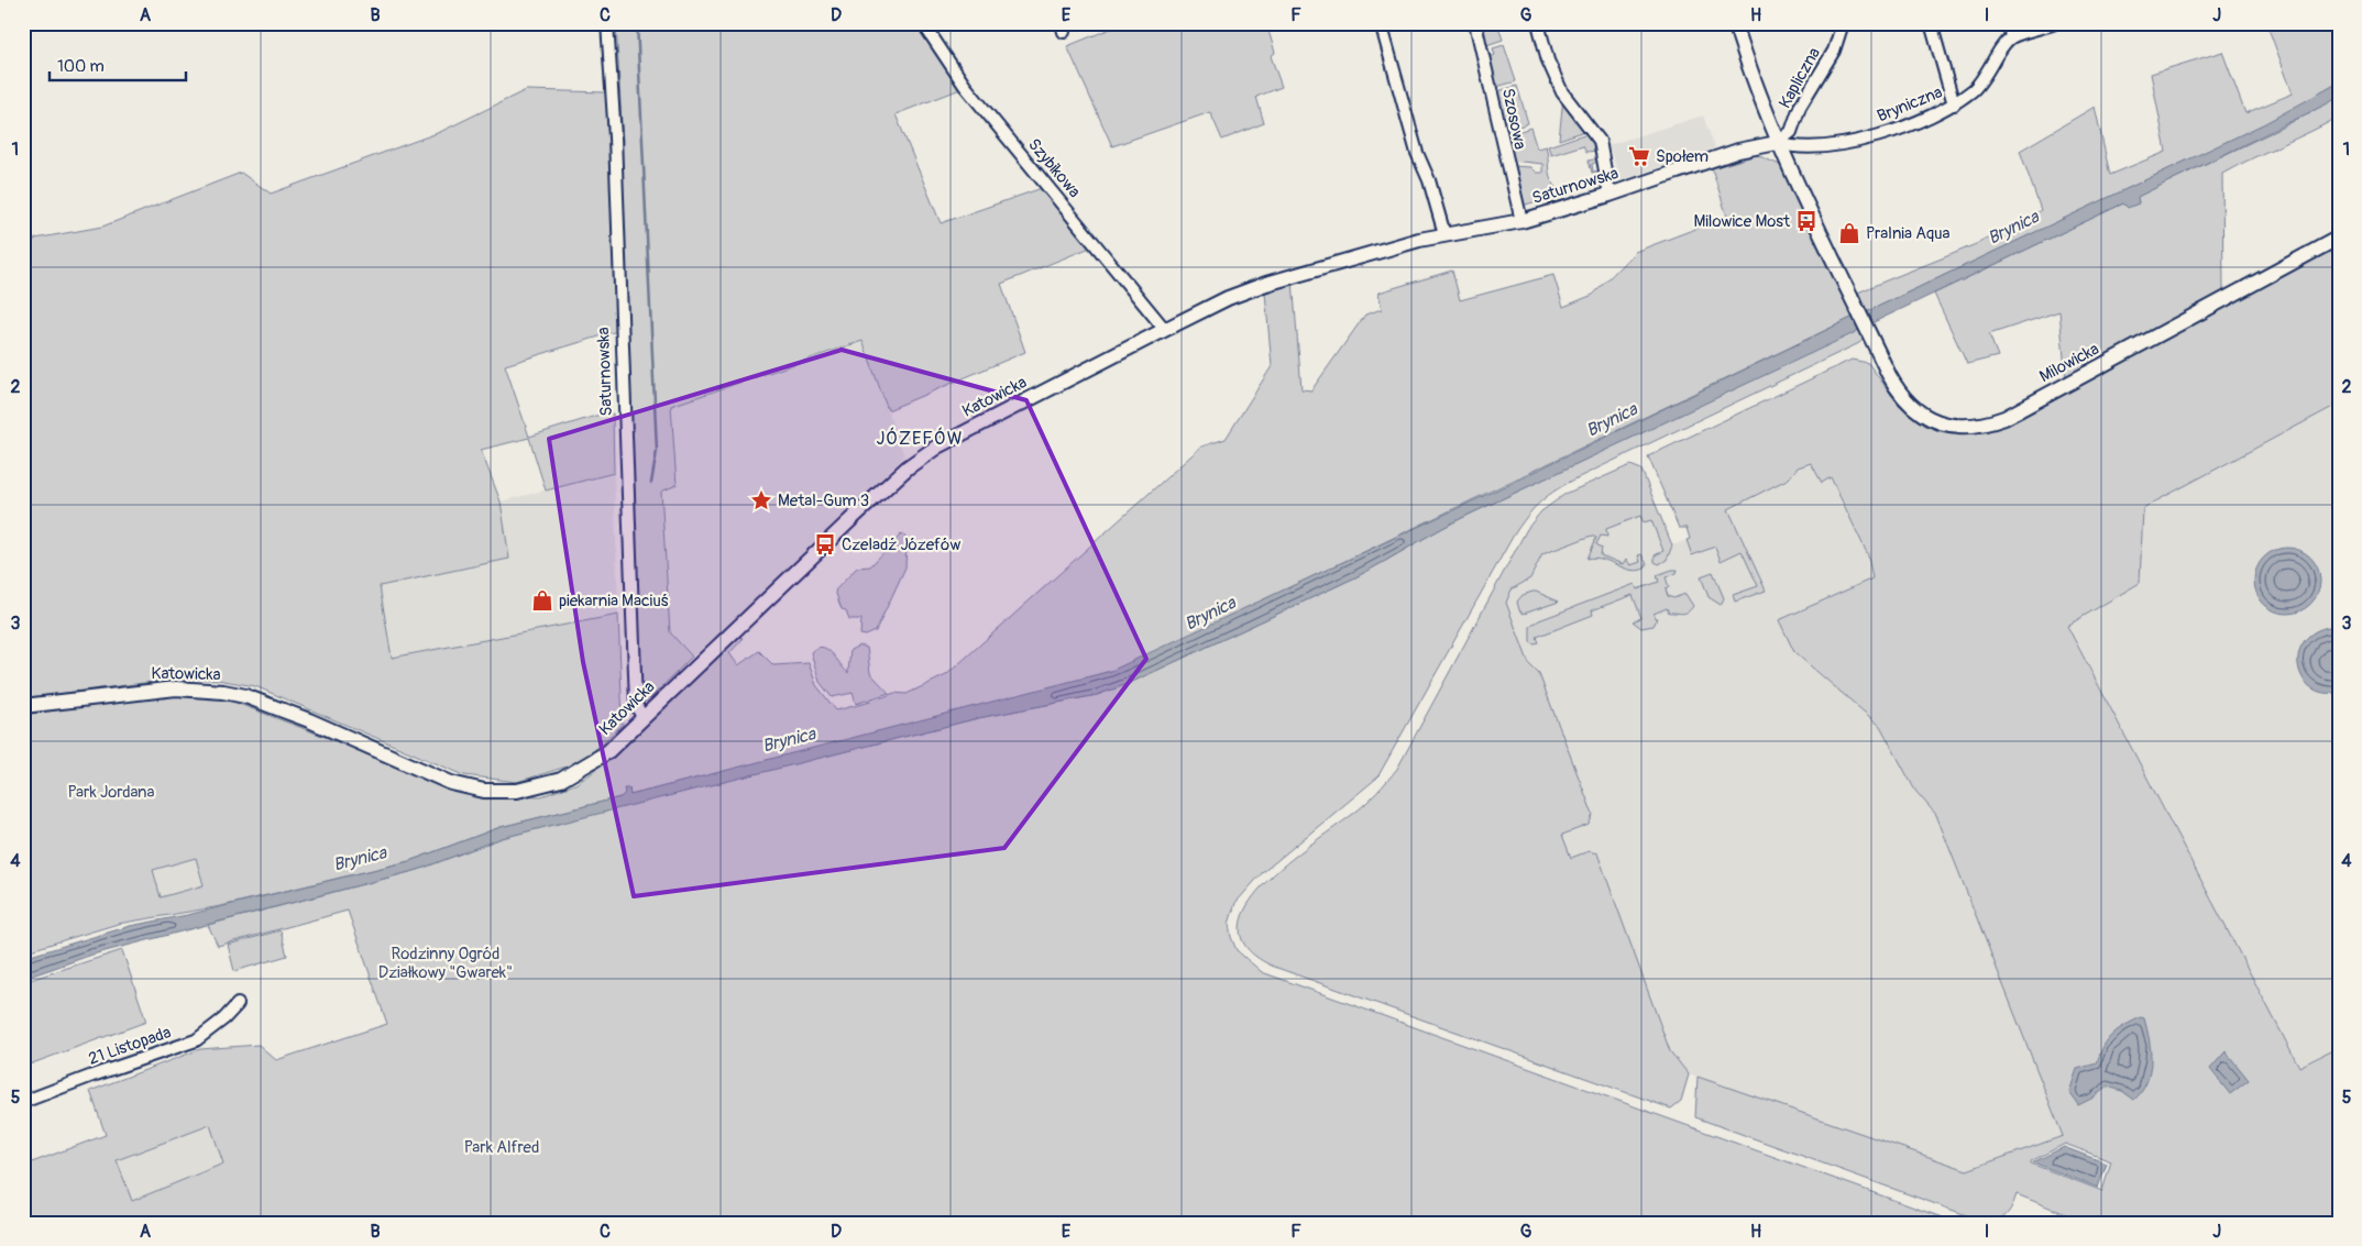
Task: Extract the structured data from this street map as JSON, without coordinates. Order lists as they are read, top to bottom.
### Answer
{
  "streets": {
    "street": [
      "Kapliczna",
      "Bryniczna",
      "Szosowa",
      "Szybikowa",
      "Saturnowska",
      "Milowicka",
      "Katowicka",
      "21 Listopada"
    ]
  },
  "crossings": [
    ["Kapliczna", "Bryniczna"],
    ["Kapliczna", "Saturnowska"],
    ["Kapliczna", "Milowicka"],
    ["Bryniczna", "Saturnowska"],
    ["Bryniczna", "Milowicka"],
    ["Szosowa", "Saturnowska"],
    ["Szybikowa", "Saturnowska"],
    ["Szybikowa", "Katowicka"],
    ["Saturnowska", "Milowicka"],
    ["Saturnowska", "Katowicka"]
  ],
  "districts": ["JÓZEFÓW"],
  "water": ["Brynica"],
  "parks": ["Park Jordana", "Rodzinny Ogród Działkowy \"Gwarek\"", "Park Alfred"],
  "places": {
    "supermarket": ["Społem"],
    "bus stop": ["Milowice Most", "Czeladź Józefów"],
    "shop": ["Pralnia Aqua", "piekarnia Maciuś"],
    "place": ["Metal-Gum 3"]
  },
  "scale_bar": "100 m",
  "grid": {
    "columns": [
      "A",
      "B",
      "C",
      "D",
      "E",
      "F",
      "G",
      "H",
      "I",
      "J"
    ],
    "rows": [
      "1",
      "2",
      "3",
      "4",
      "5"
    ]
  }
}
